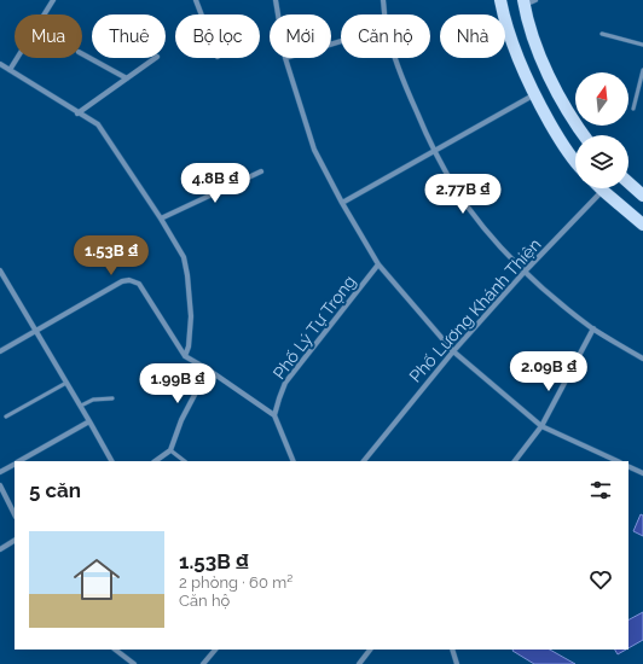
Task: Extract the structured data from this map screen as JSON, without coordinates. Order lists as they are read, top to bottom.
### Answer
{
  "streets": {
    "street": ["Phố Lương Khánh Thiện", "Phố Lý Tự Trọng"]
  },
  "north": "top",
  "page": {
    "chip": [
      "Mua",
      "Thuê",
      "Bộ lọc",
      "Mới",
      "Căn hộ",
      "Nhà"
    ],
    "price": [
      "4.8B ₫",
      "2.77B ₫",
      "1.53B ₫",
      "2.09B ₫",
      "1.99B ₫"
    ],
    "heading": "5 căn",
    "list": [
      {
        "name": "1.53B ₫",
        "note": "2 phòng · 60 m² · Căn hộ"
      }
    ]
  }
}
